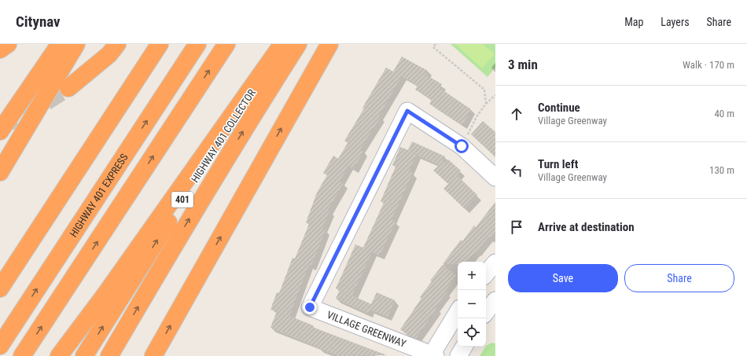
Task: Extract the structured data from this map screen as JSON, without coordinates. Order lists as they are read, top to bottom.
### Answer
{
  "streets": {
    "highway": ["HIGHWAY 401 COLLECTOR", "HIGHWAY 401 EXPRESS", "401"],
    "street": ["VILLAGE GREENWAY"]
  },
  "page": {
    "header": "Citynav",
    "nav": ["Map", "Layers", "Share"],
    "heading": ["3 min", "Walk · 170 m"],
    "list": [
      ["Continue", "Village Greenway", "40 m"],
      ["Turn left", "Village Greenway", "130 m"],
      "Arrive at destination"
    ],
    "buttons": ["Save", "Share"],
    "map_buttons": ["+", "−"]
  }
}
